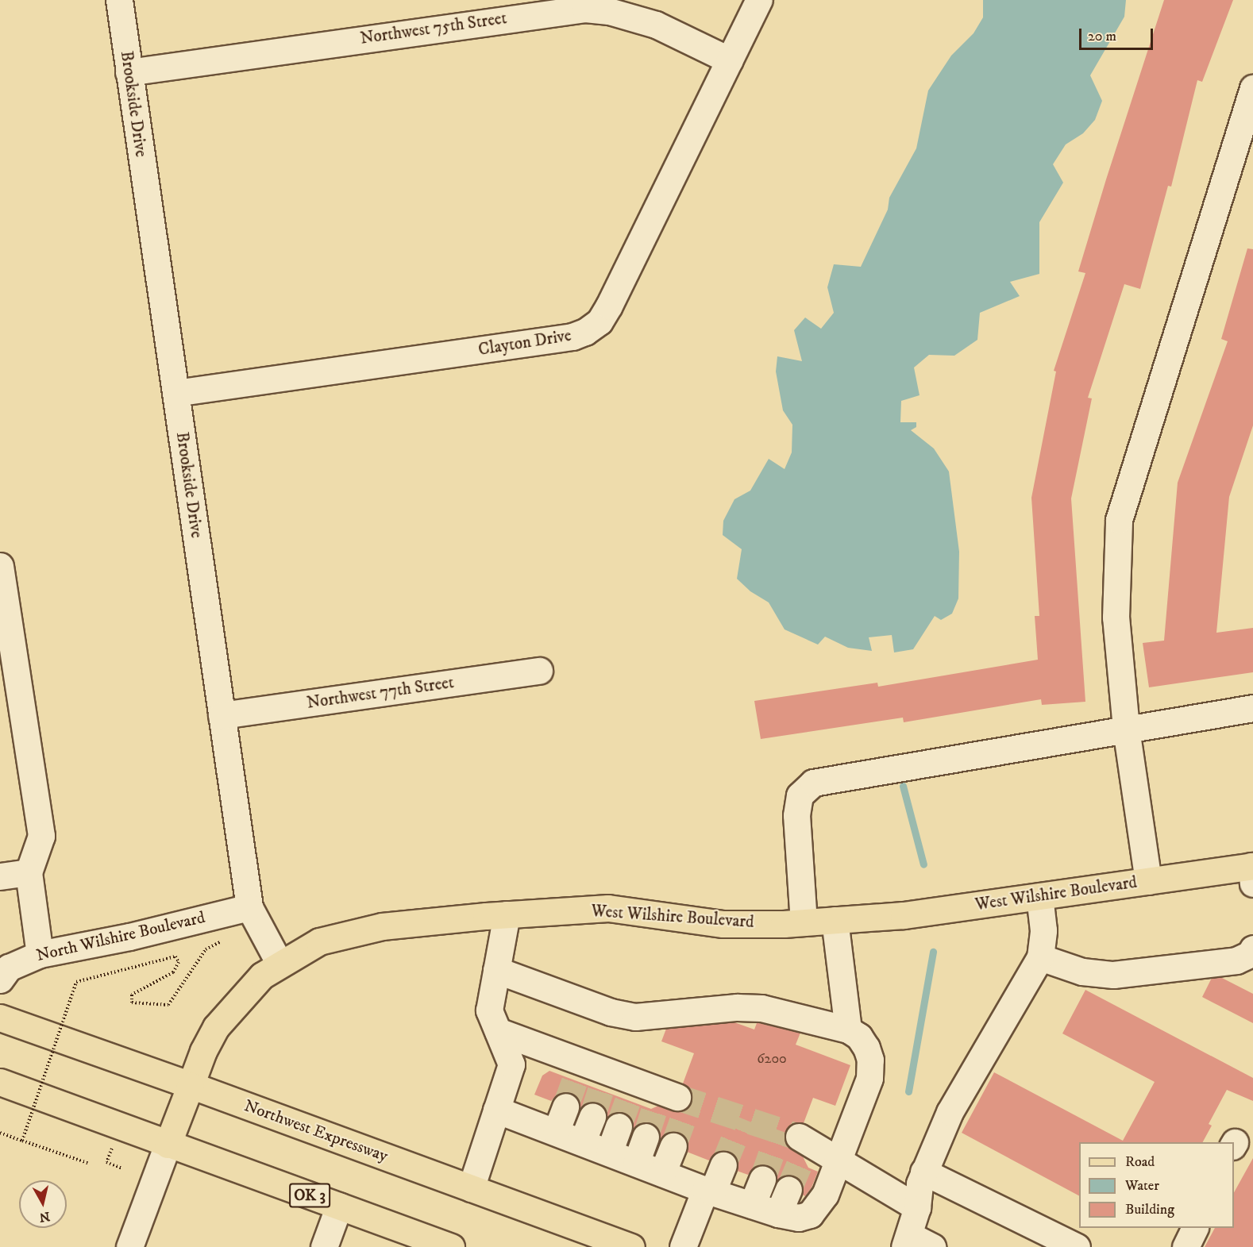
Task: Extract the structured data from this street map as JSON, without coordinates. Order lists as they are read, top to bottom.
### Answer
{
  "streets": {
    "main road": ["West Wilshire Boulevard", "Northwest Expressway", "OK 3"],
    "street": [
      "Northwest 75th Street",
      "Brookside Drive",
      "Clayton Drive",
      "Northwest 77th Street",
      "North Wilshire Boulevard"
    ]
  },
  "crossings": [
    ["Northwest 75th Street", "Brookside Drive"],
    ["Northwest 75th Street", "Clayton Drive"],
    ["Brookside Drive", "Clayton Drive"],
    ["Brookside Drive", "Northwest 77th Street"],
    ["Brookside Drive", "West Wilshire Boulevard"],
    ["Brookside Drive", "North Wilshire Boulevard"],
    ["West Wilshire Boulevard", "Northwest Expressway"],
    ["West Wilshire Boulevard", "OK 3"]
  ],
  "house_numbers": ["6200"],
  "legend": ["Road", "Water", "Building"],
  "scale_bar": "20 m",
  "north": "bottom"
}
